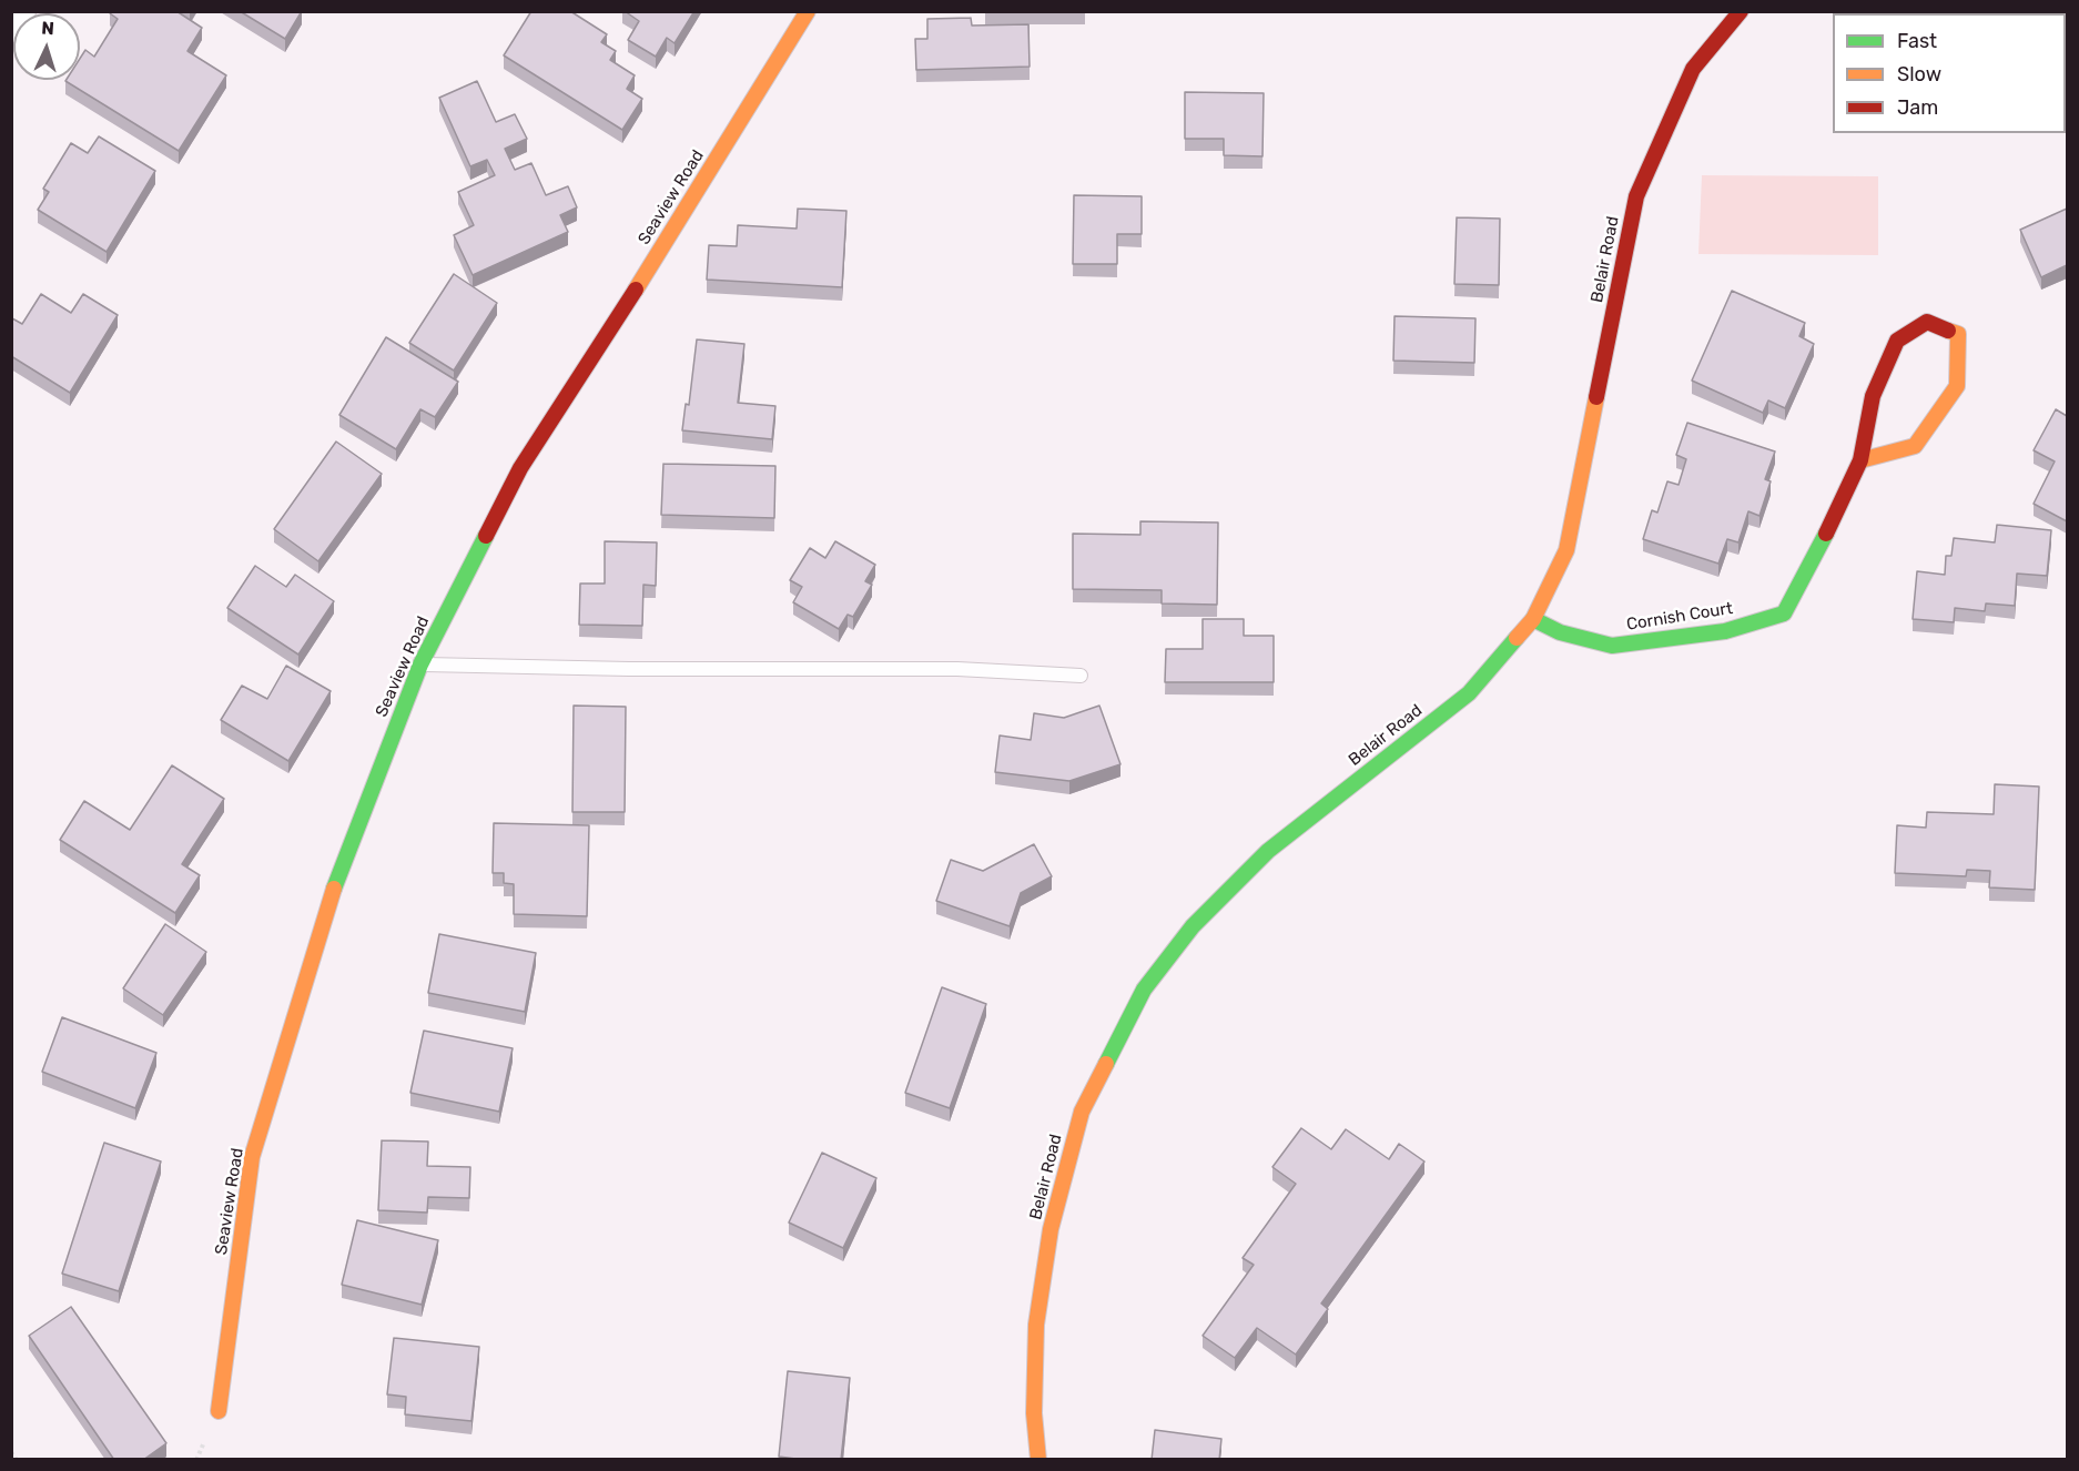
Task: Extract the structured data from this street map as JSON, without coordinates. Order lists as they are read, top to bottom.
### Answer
{
  "streets": {
    "street": ["Seaview Road", "Belair Road", "Cornish Court"]
  },
  "crossings": [
    ["Belair Road", "Cornish Court"]
  ],
  "legend": ["Fast", "Slow", "Jam"],
  "north": "top"
}
